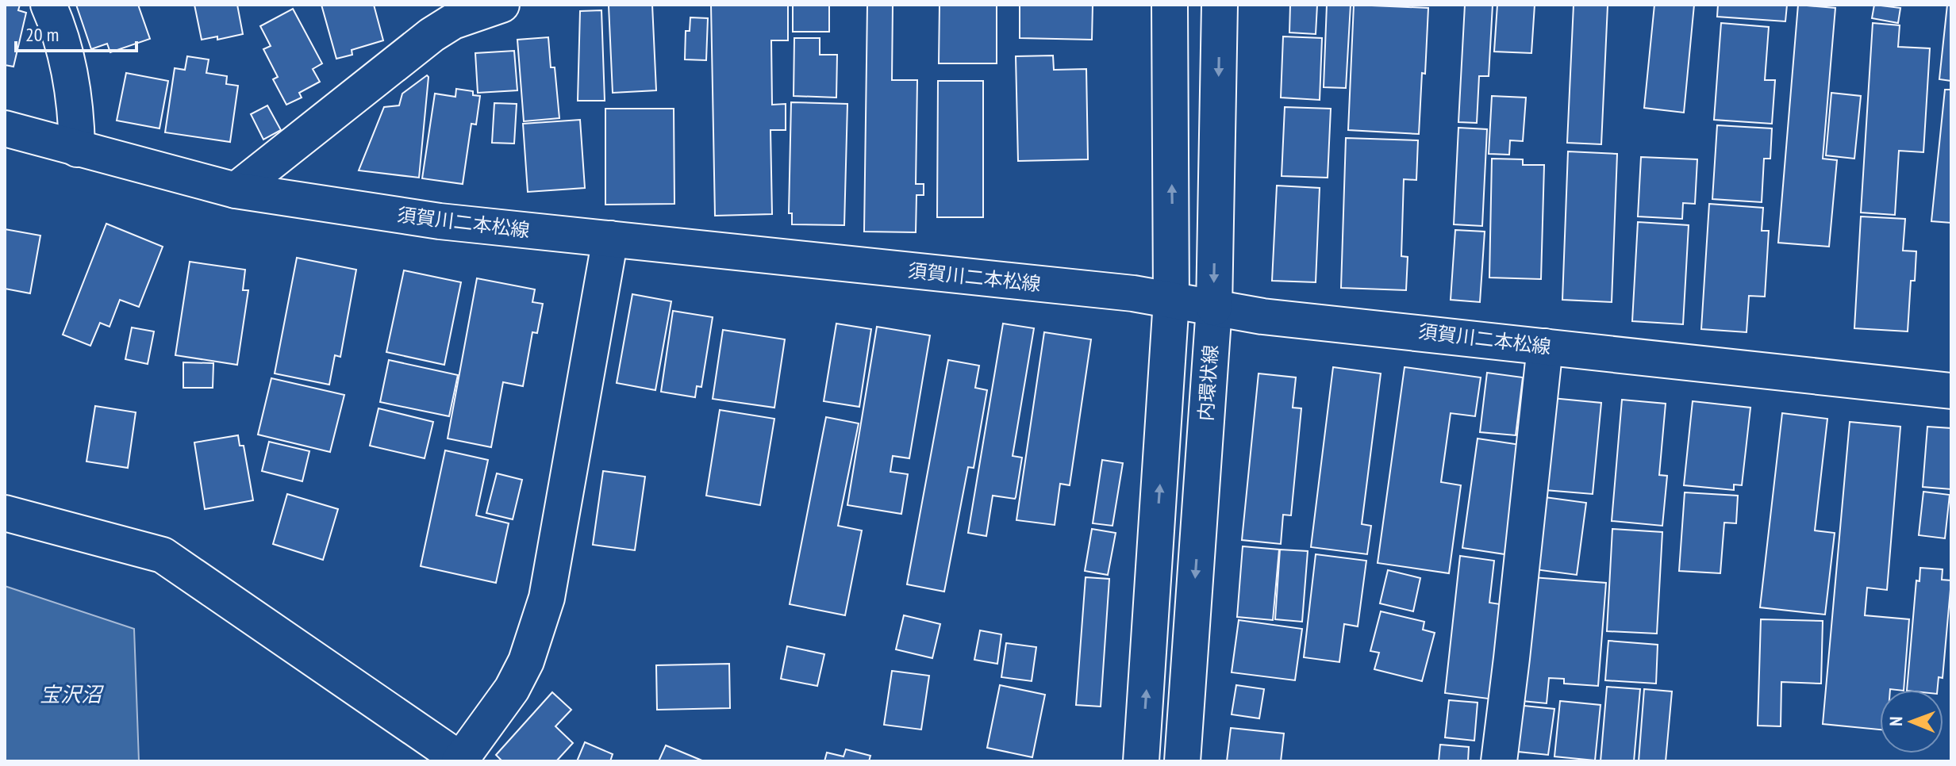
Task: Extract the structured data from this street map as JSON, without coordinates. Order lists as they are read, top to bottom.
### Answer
{
  "streets": {
    "street": ["須賀川二本松線", "内環状線"]
  },
  "crossings": [
    ["須賀川二本松線", "内環状線"]
  ],
  "water": ["宝沢沼"],
  "scale_bar": "20 m",
  "north": "left"
}
